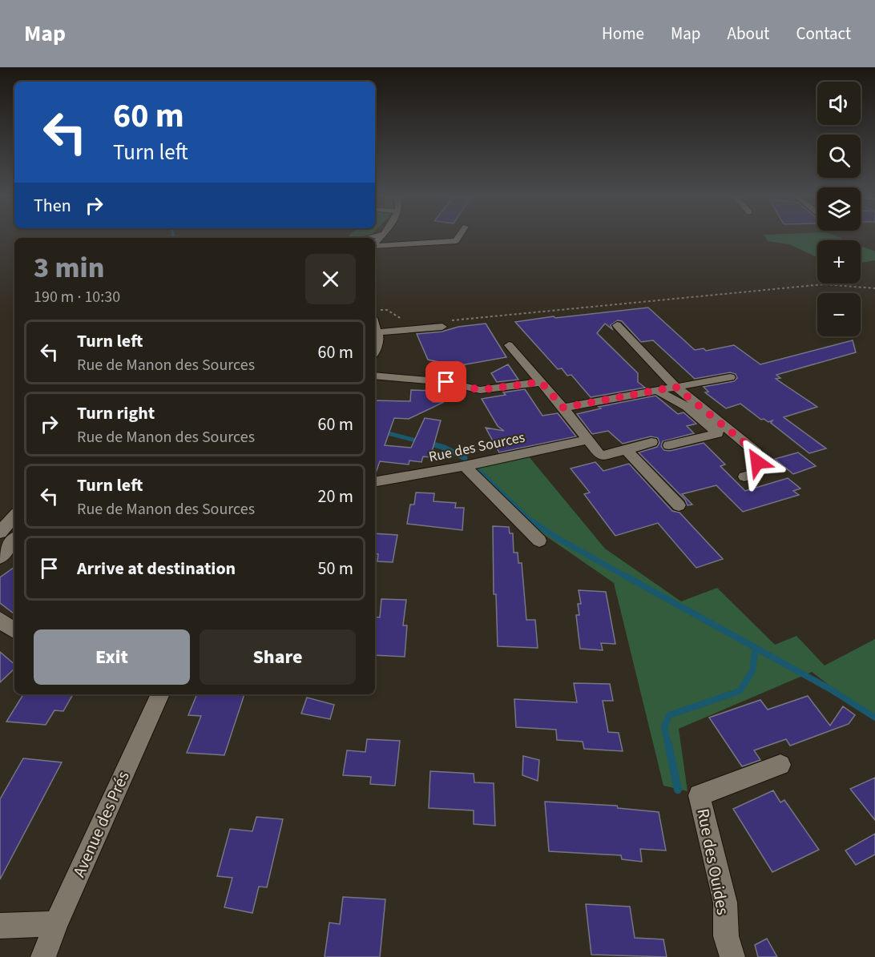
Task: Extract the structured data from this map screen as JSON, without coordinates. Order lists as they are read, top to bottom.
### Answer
{
  "streets": {
    "street": ["Rue des Sources", "Avenue des Prés", "Rue des Ouides"]
  },
  "page": {
    "header": "Map",
    "nav": [
      "Home",
      "Map",
      "About",
      "Contact"
    ],
    "map_buttons": ["+", "−"],
    "turn": ["60 m", "Turn left"],
    "then": "Then",
    "heading": ["3 min", "190 m · 10:30"],
    "list": [
      {
        "name": "Turn left",
        "note": "Rue de Manon des Sources",
        "value": "60 m"
      },
      {
        "name": "Turn right",
        "note": "Rue de Manon des Sources",
        "value": "60 m"
      },
      {
        "name": "Turn left",
        "note": "Rue de Manon des Sources",
        "value": "20 m"
      },
      {
        "name": "Arrive at destination",
        "value": "50 m"
      }
    ],
    "buttons": ["Exit", "Share"]
  }
}
